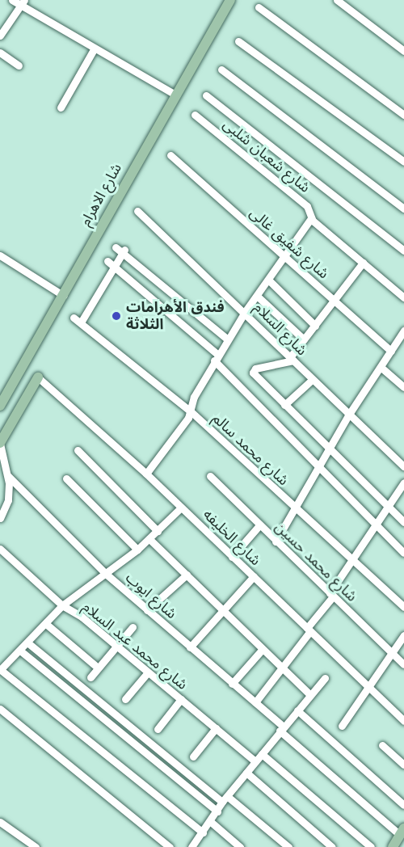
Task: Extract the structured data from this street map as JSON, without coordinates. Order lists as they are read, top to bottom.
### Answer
{
  "streets": {
    "main road": ["شارع الاهرام"],
    "street": [
      "شارع شعبان شلبى",
      "شارع شفيق غالى",
      "شارع السلام",
      "شارع محمد سالم",
      "شارع الخليفه",
      "شارع محمد حسين",
      "شارع ايوب",
      "شارع محمد عبد السلام"
    ]
  },
  "places": ["فندق الأهرامات الثلاثة"]
}
